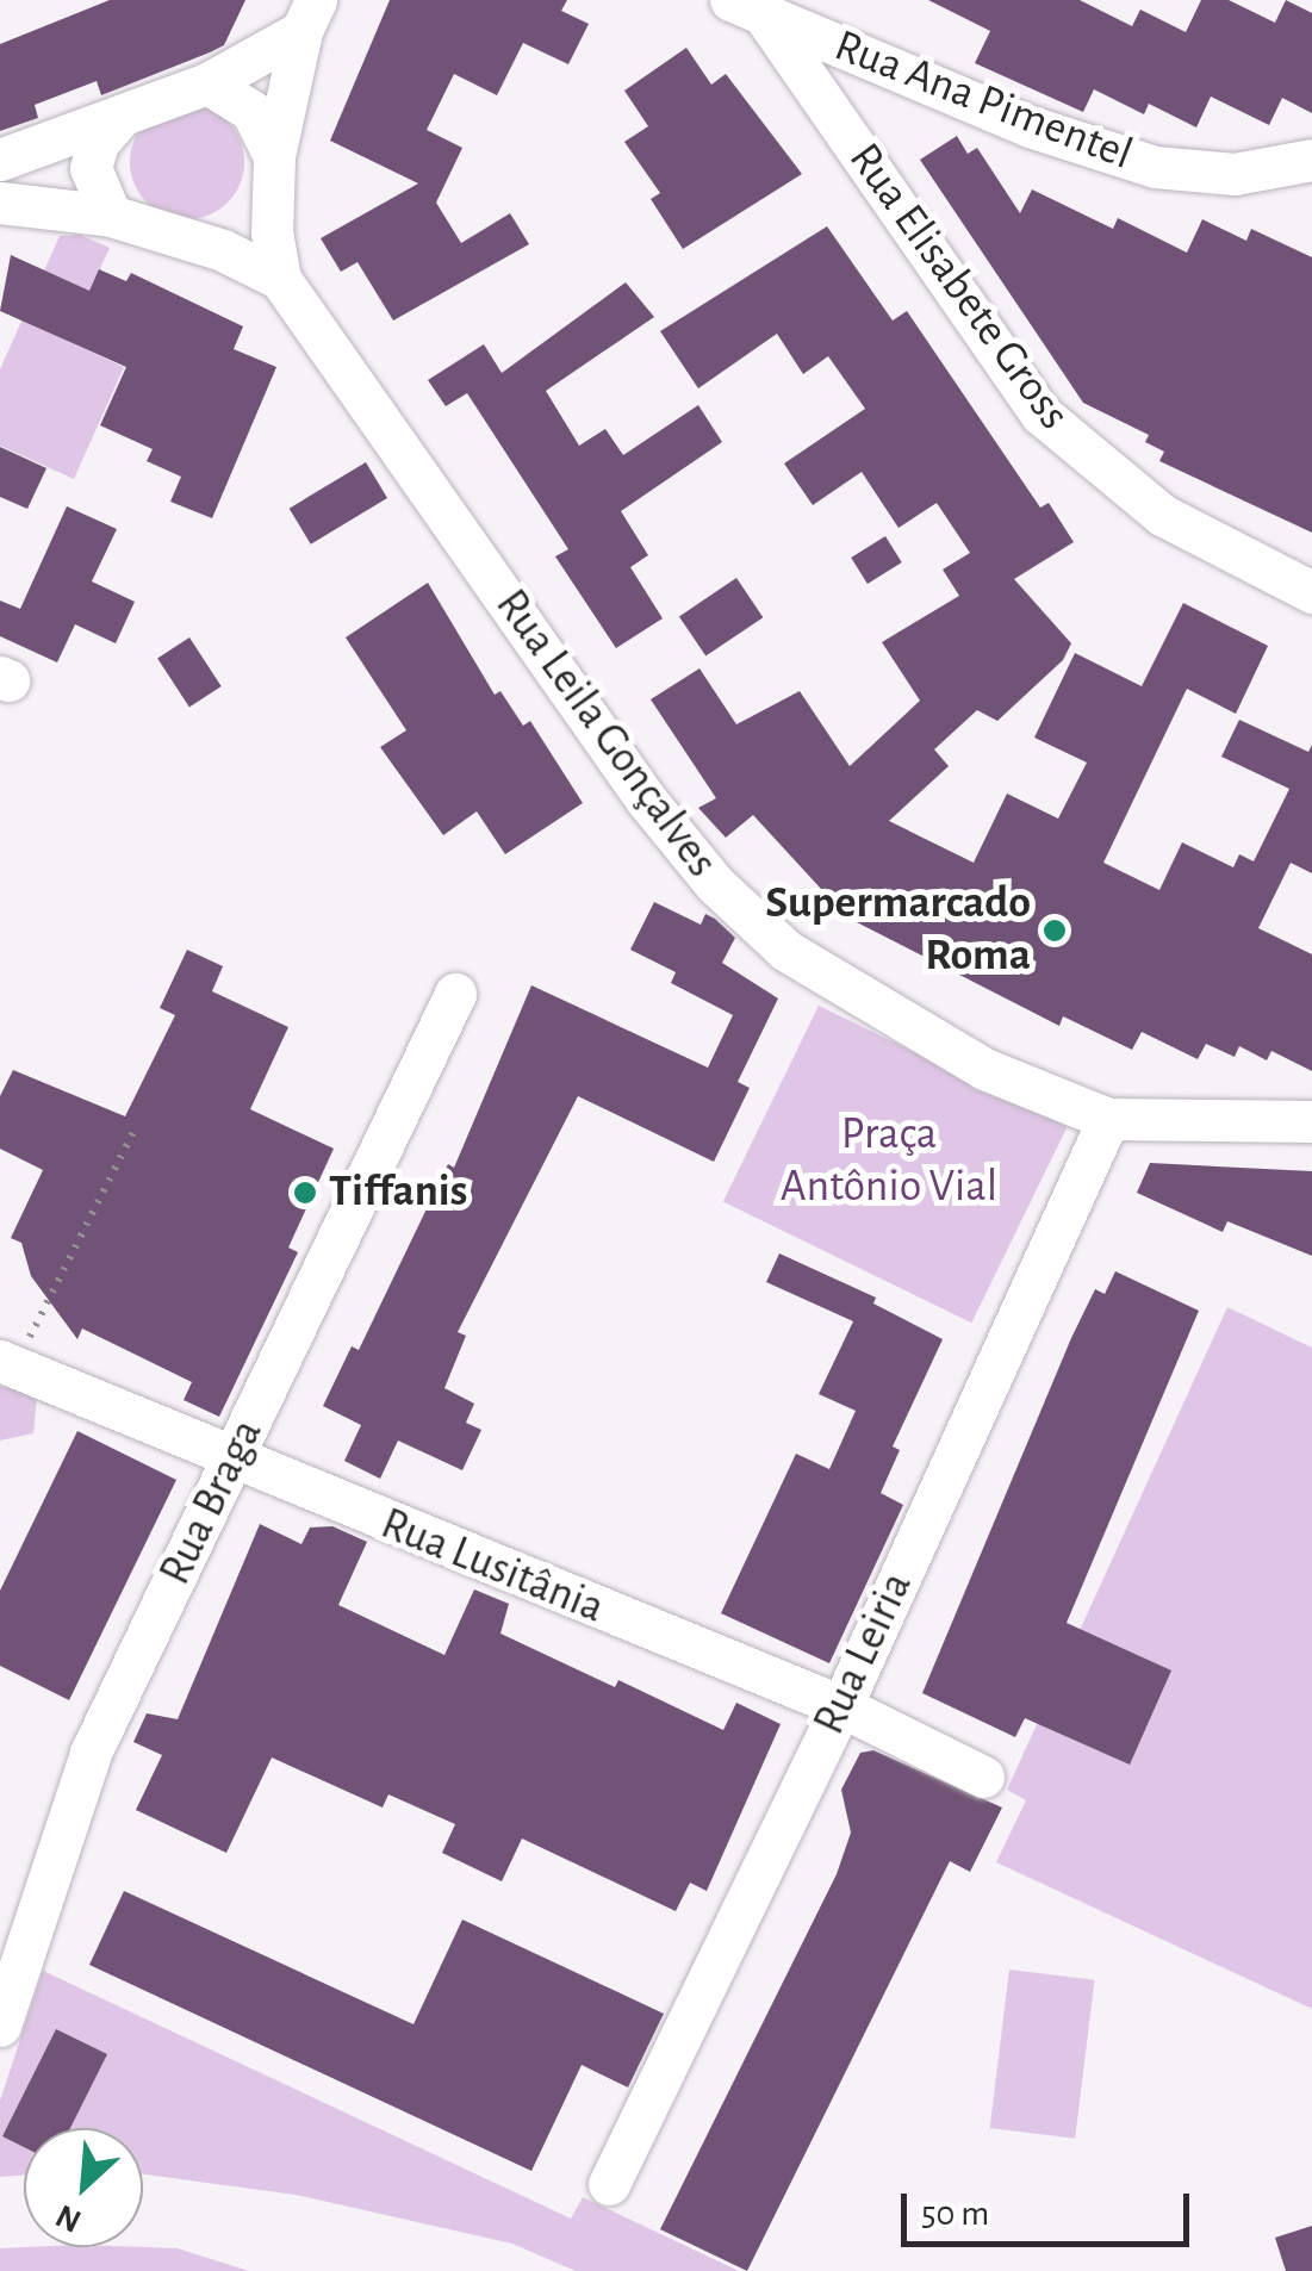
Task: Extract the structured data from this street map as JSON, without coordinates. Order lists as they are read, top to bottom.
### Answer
{
  "streets": {
    "street": [
      "Rua Ana Pimentel",
      "Rua Elisabete Gross",
      "Rua Leila Gonçalves",
      "Rua Braga",
      "Rua Lusitânia",
      "Rua Leiria"
    ]
  },
  "crossings": [
    ["Rua Ana Pimentel", "Rua Elisabete Gross"],
    ["Rua Leila Gonçalves", "Rua Leiria"],
    ["Rua Braga", "Rua Lusitânia"],
    ["Rua Lusitânia", "Rua Leiria"]
  ],
  "parks": ["Praça Antônio Vial"],
  "places": ["Supermarcado Roma", "Tiffanis"],
  "scale_bar": "50 m",
  "north": "bottom left"
}
